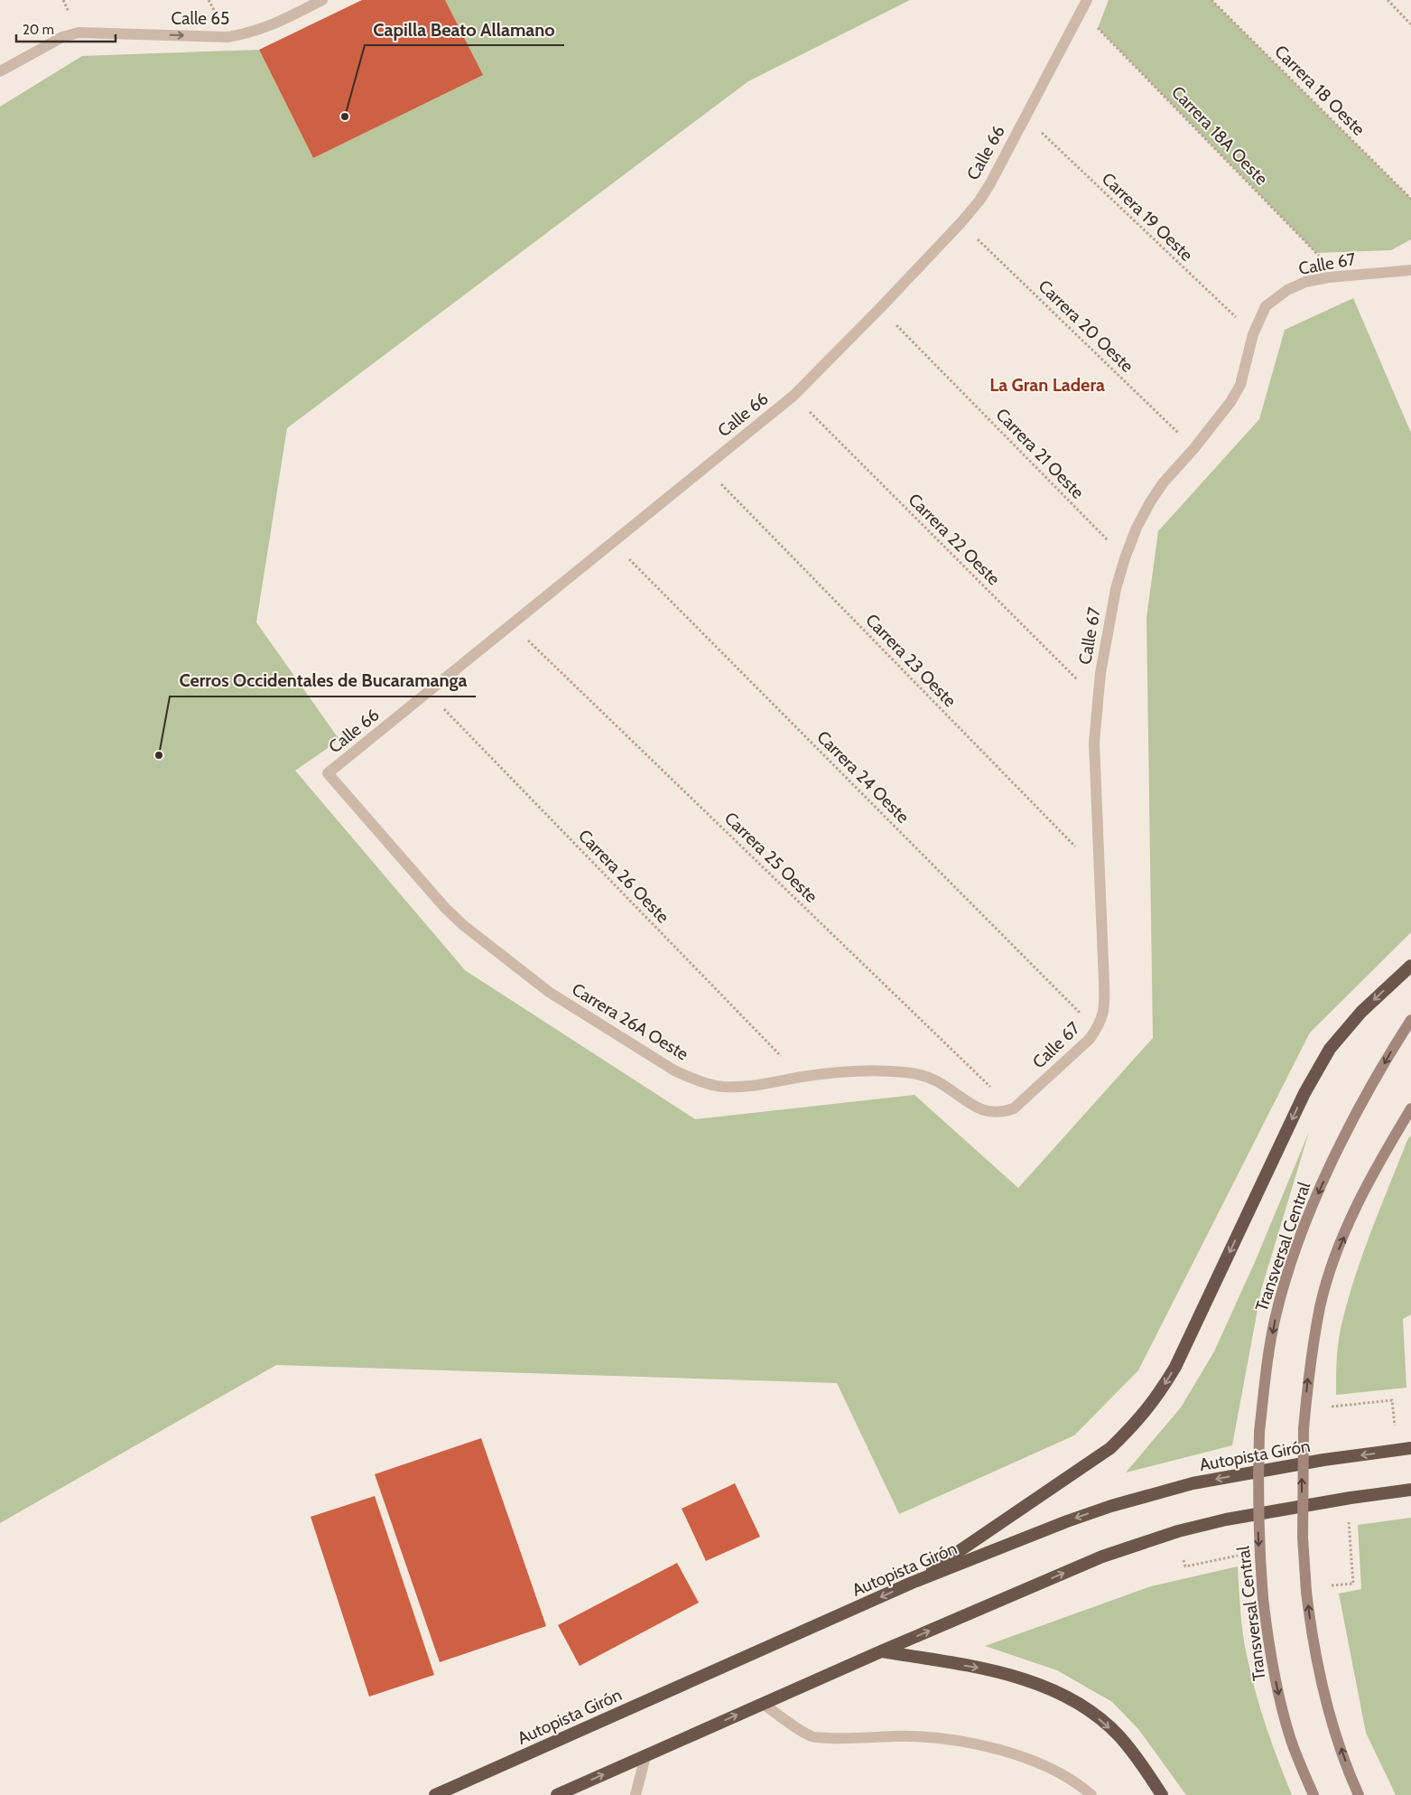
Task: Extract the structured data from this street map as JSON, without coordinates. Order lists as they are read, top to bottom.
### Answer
{
  "streets": {
    "highway": ["Autopista Girón"],
    "main road": ["Transversal Central"],
    "street": [
      "Calle 65",
      "Calle 66",
      "Calle 67",
      "Carrera 26A Oeste"
    ],
    "path": [
      "Carrera 18 Oeste",
      "Carrera 18A Oeste",
      "Carrera 19 Oeste",
      "Carrera 20 Oeste",
      "Carrera 21 Oeste",
      "Carrera 22 Oeste",
      "Carrera 23 Oeste",
      "Carrera 24 Oeste",
      "Carrera 25 Oeste",
      "Carrera 26 Oeste"
    ]
  },
  "crossings": [
    ["Carrera 18A Oeste", "Calle 66"],
    ["Carrera 18A Oeste", "Calle 67"],
    ["Calle 66", "Carrera 19 Oeste"],
    ["Calle 66", "Carrera 20 Oeste"],
    ["Calle 66", "Carrera 21 Oeste"],
    ["Calle 66", "Carrera 22 Oeste"],
    ["Calle 66", "Carrera 23 Oeste"],
    ["Calle 66", "Carrera 24 Oeste"],
    ["Calle 66", "Carrera 25 Oeste"],
    ["Calle 66", "Carrera 26 Oeste"],
    ["Calle 66", "Carrera 26A Oeste"],
    ["Carrera 19 Oeste", "Calle 67"],
    ["Calle 67", "Carrera 20 Oeste"],
    ["Calle 67", "Carrera 21 Oeste"],
    ["Calle 67", "Carrera 22 Oeste"],
    ["Calle 67", "Carrera 23 Oeste"],
    ["Calle 67", "Carrera 24 Oeste"],
    ["Calle 67", "Carrera 25 Oeste"],
    ["Calle 67", "Carrera 26A Oeste"],
    ["Carrera 25 Oeste", "Carrera 26A Oeste"],
    ["Carrera 26 Oeste", "Carrera 26A Oeste"]
  ],
  "one_way": ["Calle 65"],
  "districts": ["La Gran Ladera"],
  "places": ["Capilla Beato Allamano", "Cerros Occidentales de Bucaramanga"],
  "scale_bar": "20 m"
}
